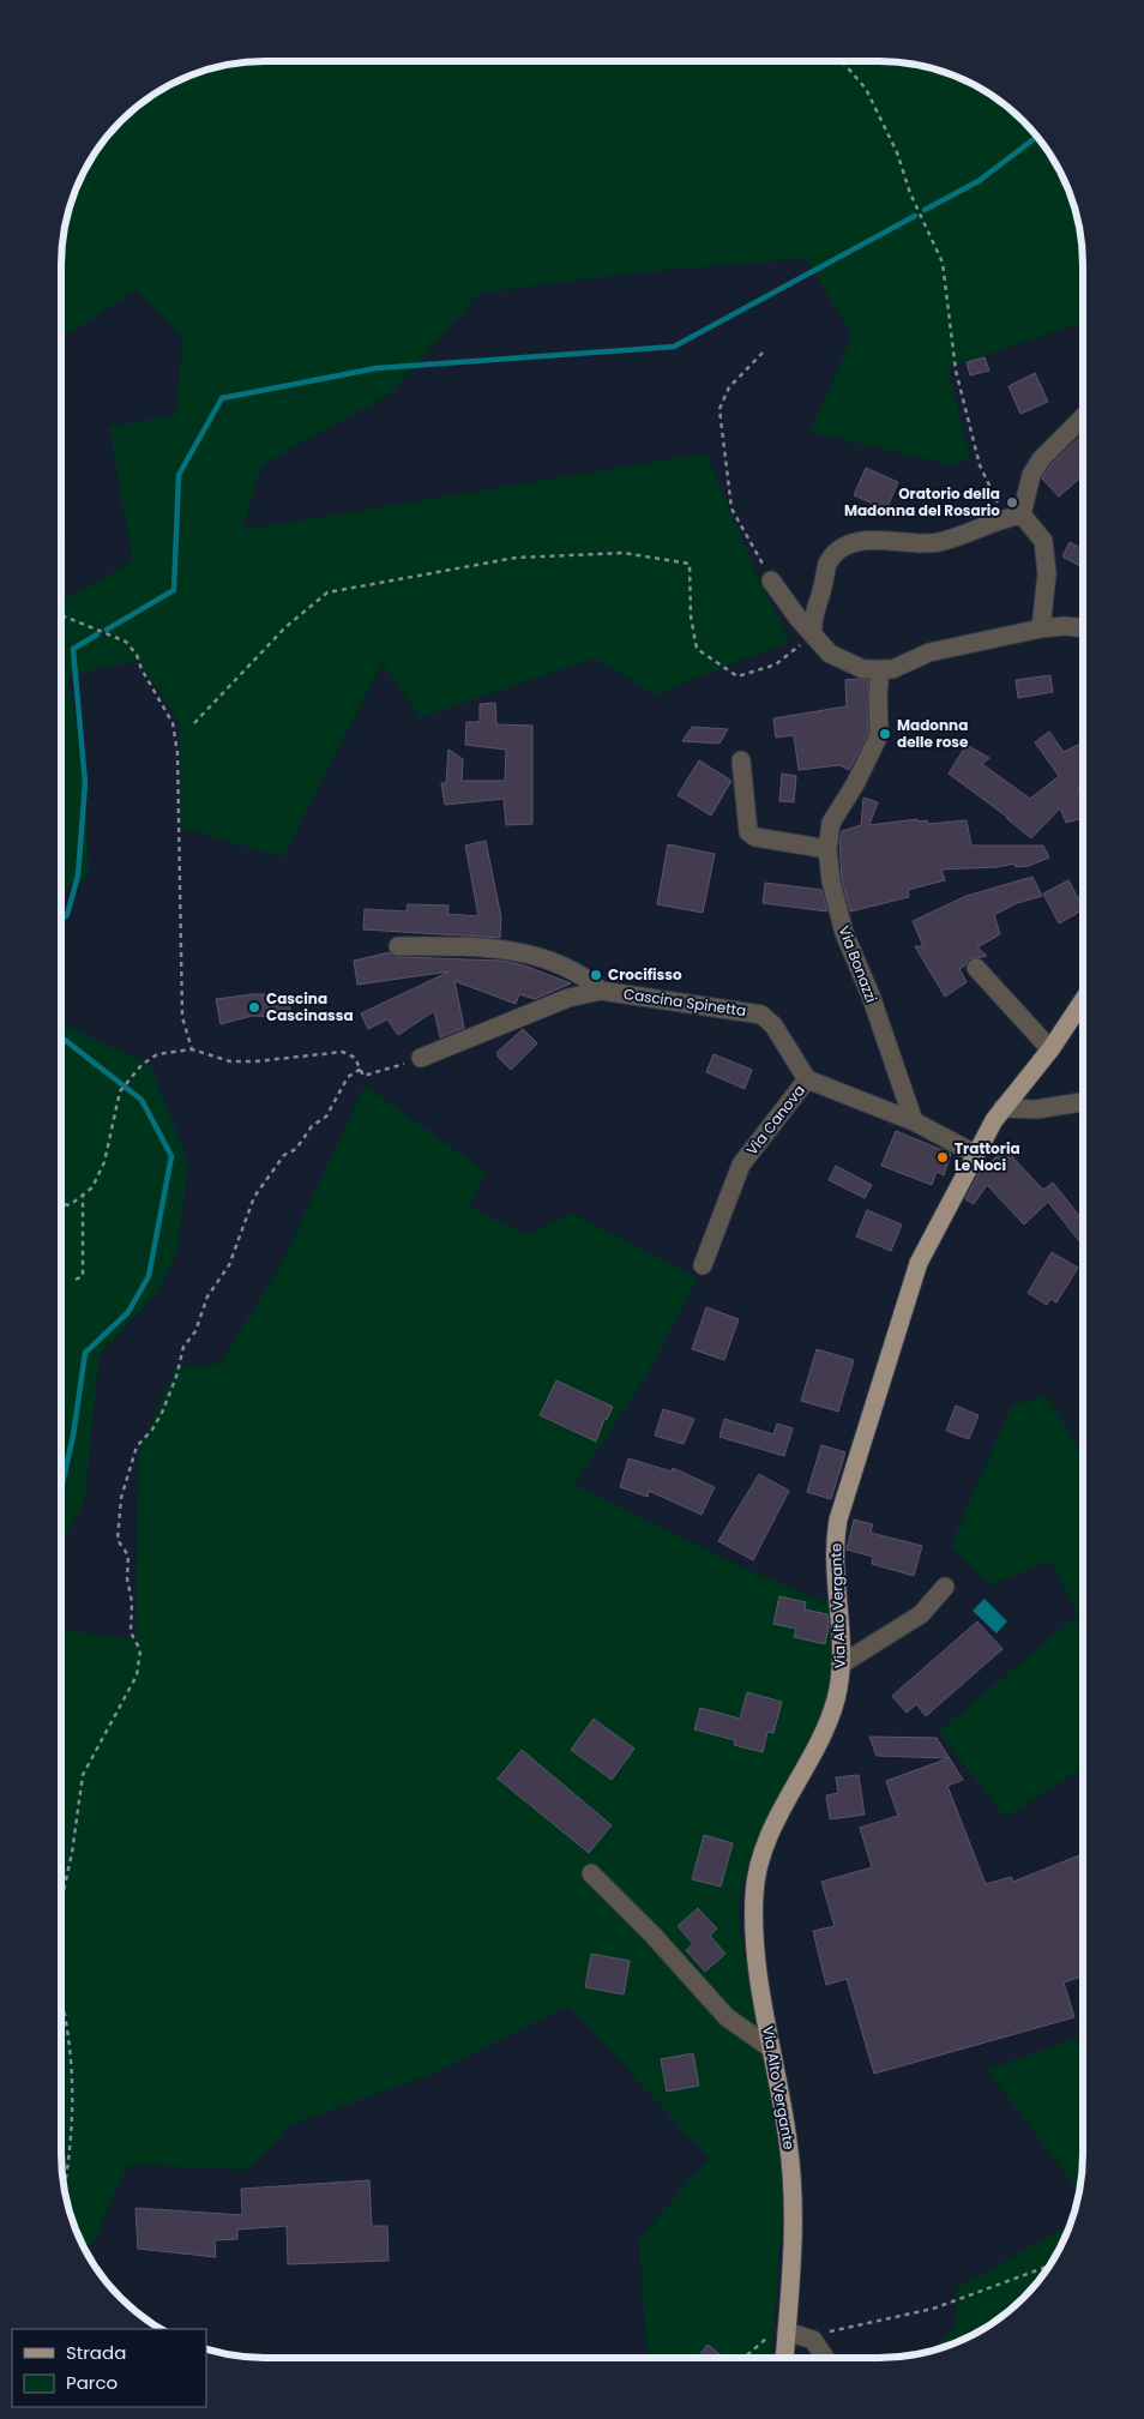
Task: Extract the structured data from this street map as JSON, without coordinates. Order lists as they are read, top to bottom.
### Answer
{
  "streets": {
    "main road": ["Via Alto Vergante"],
    "street": ["Via Bonazzi", "Cascina Spinetta", "Via Canova"]
  },
  "crossings": [
    ["Via Bonazzi", "Via Canova"],
    ["Cascina Spinetta", "Via Canova"],
    ["Via Canova", "Via Alto Vergante"]
  ],
  "places": [
    "Oratorio della Madonna del Rosario",
    "Madonna delle rose",
    "Crocifisso",
    "Cascina Cascinassa",
    "Trattoria Le Noci"
  ],
  "legend": ["Strada", "Parco"]
}
